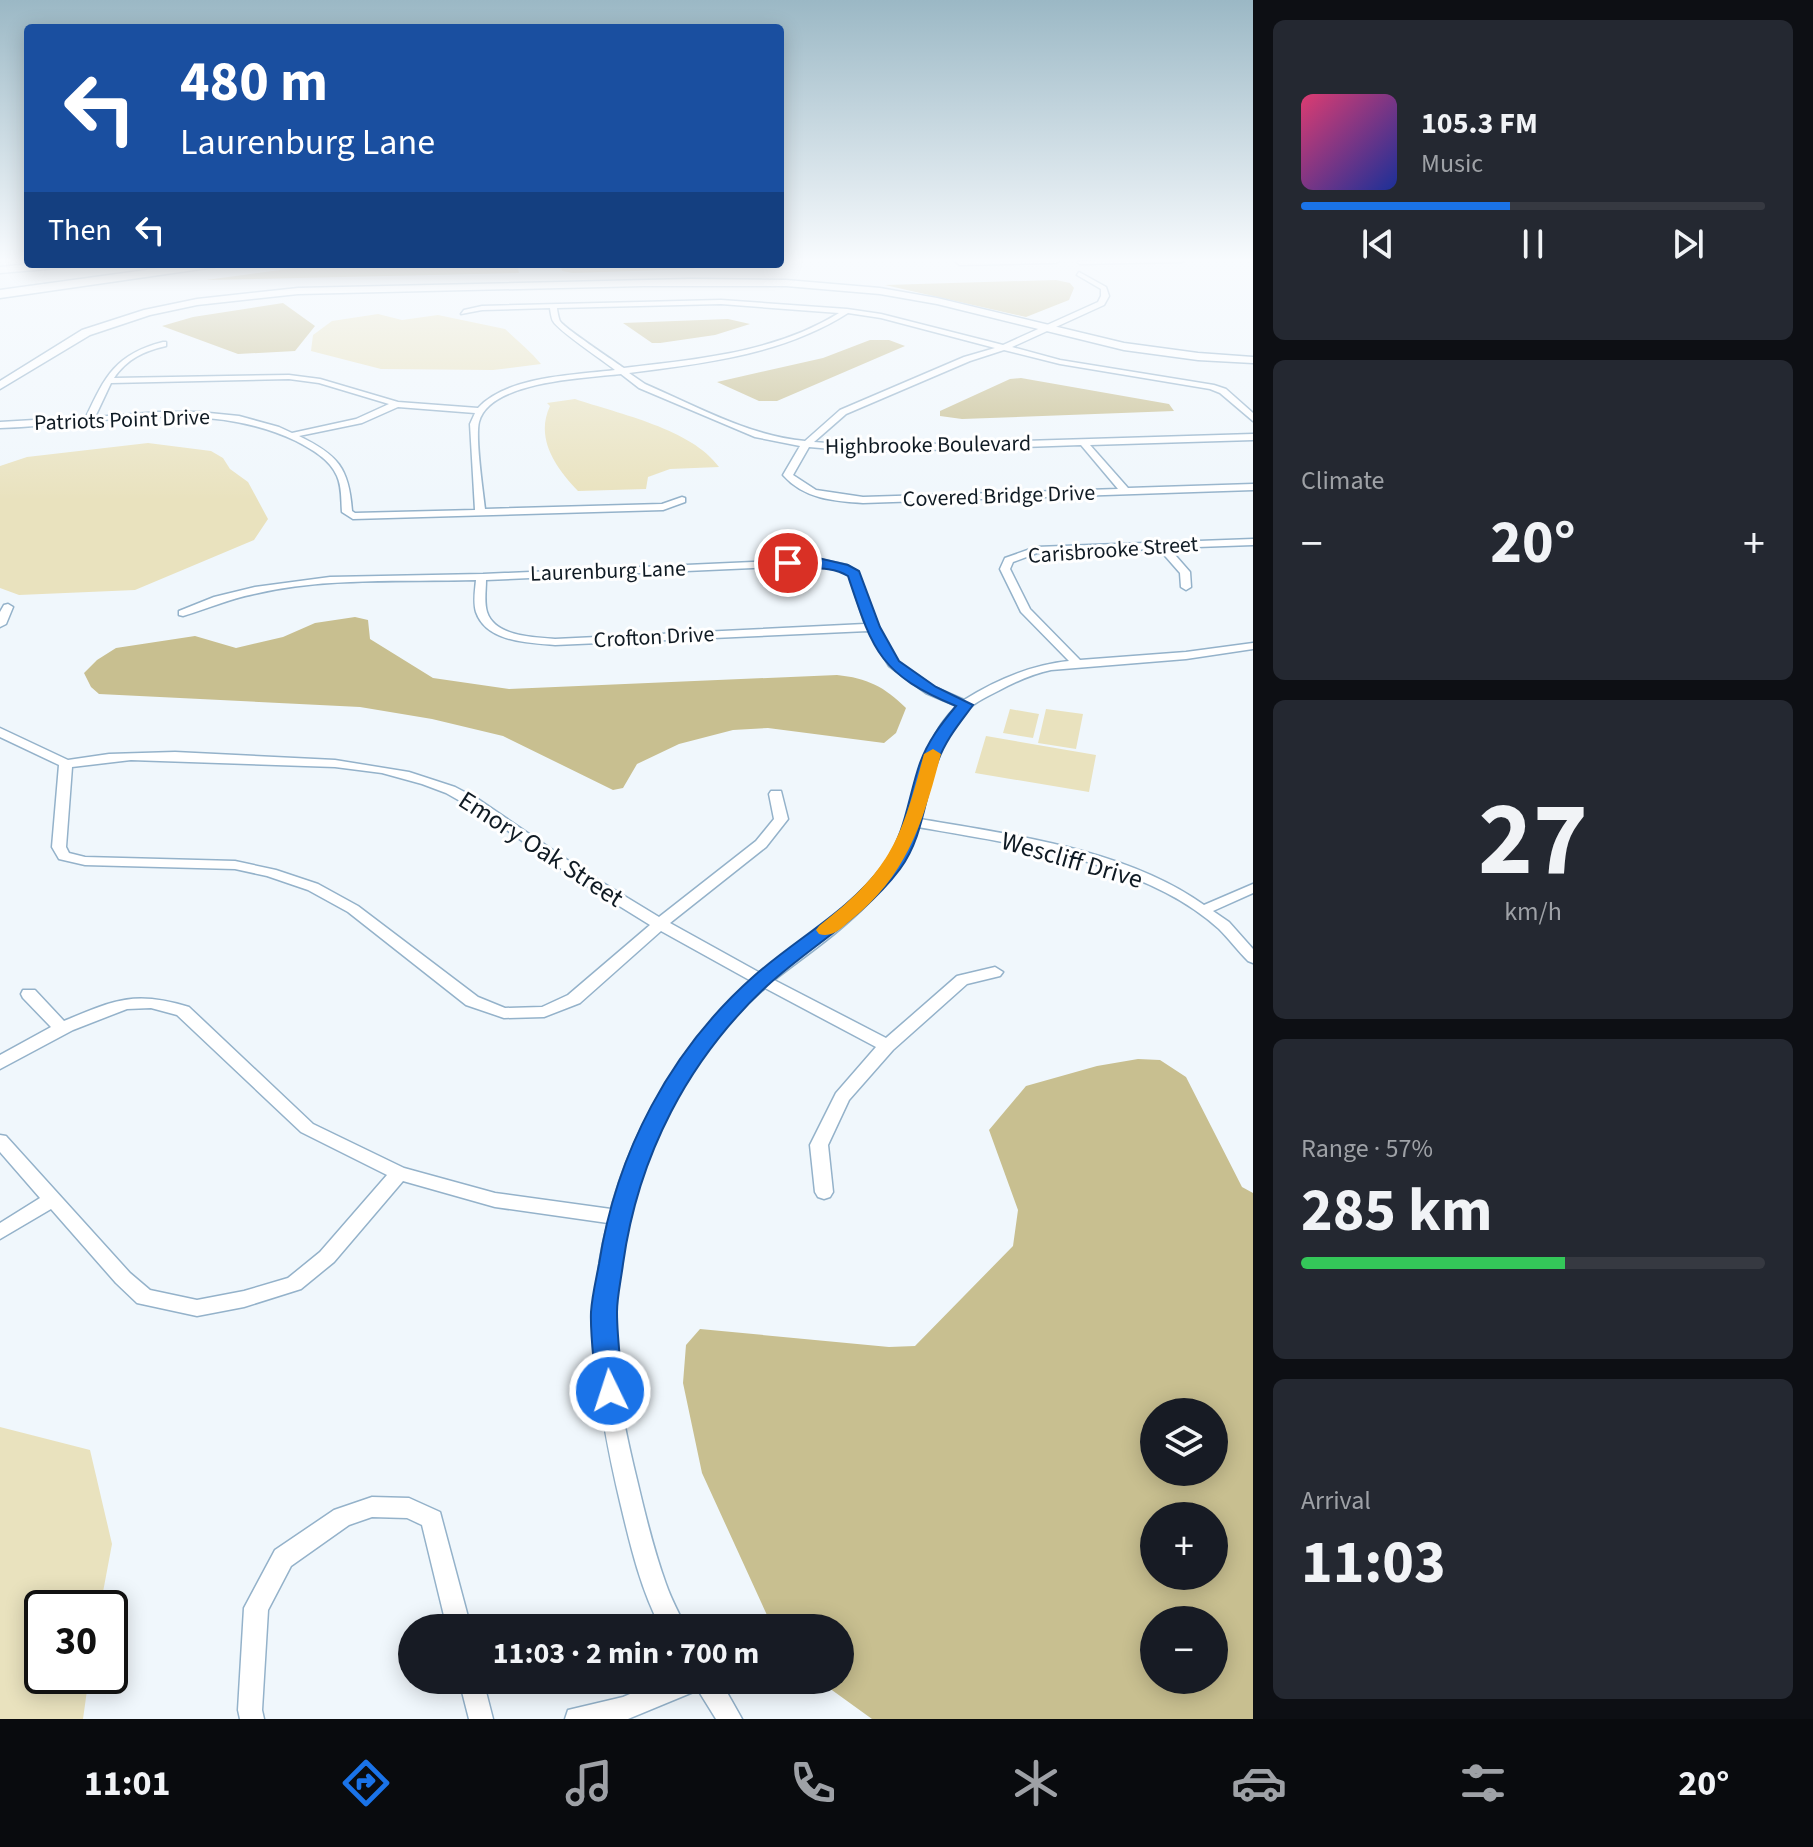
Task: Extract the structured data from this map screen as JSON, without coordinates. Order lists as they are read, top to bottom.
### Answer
{
  "streets": {
    "street": [
      "Patriots Point Drive",
      "Highbrooke Boulevard",
      "Covered Bridge Drive",
      "Carisbrooke Street",
      "Laurenburg Lane",
      "Crofton Drive",
      "Emory Oak Street",
      "Wescliff Drive"
    ]
  },
  "crossings": [
    ["Highbrooke Boulevard", "Covered Bridge Drive"],
    ["Laurenburg Lane", "Crofton Drive"]
  ],
  "page": {
    "turn": ["480 m", "Laurenburg Lane"],
    "song": ["105.3 FM", "Music"],
    "then": "Then",
    "tile": [
      "Climate",
      ["27", "km/h"],
      ["Range · 57%", "285 km"],
      ["Arrival", "11:03"]
    ],
    "heat": ["−", "20°", "+"],
    "map_buttons": ["+", "−"],
    "limit": "30",
    "trip": "11:03 · 2 min · 700 m",
    "tabs": ["11:01", "20°"]
  }
}
